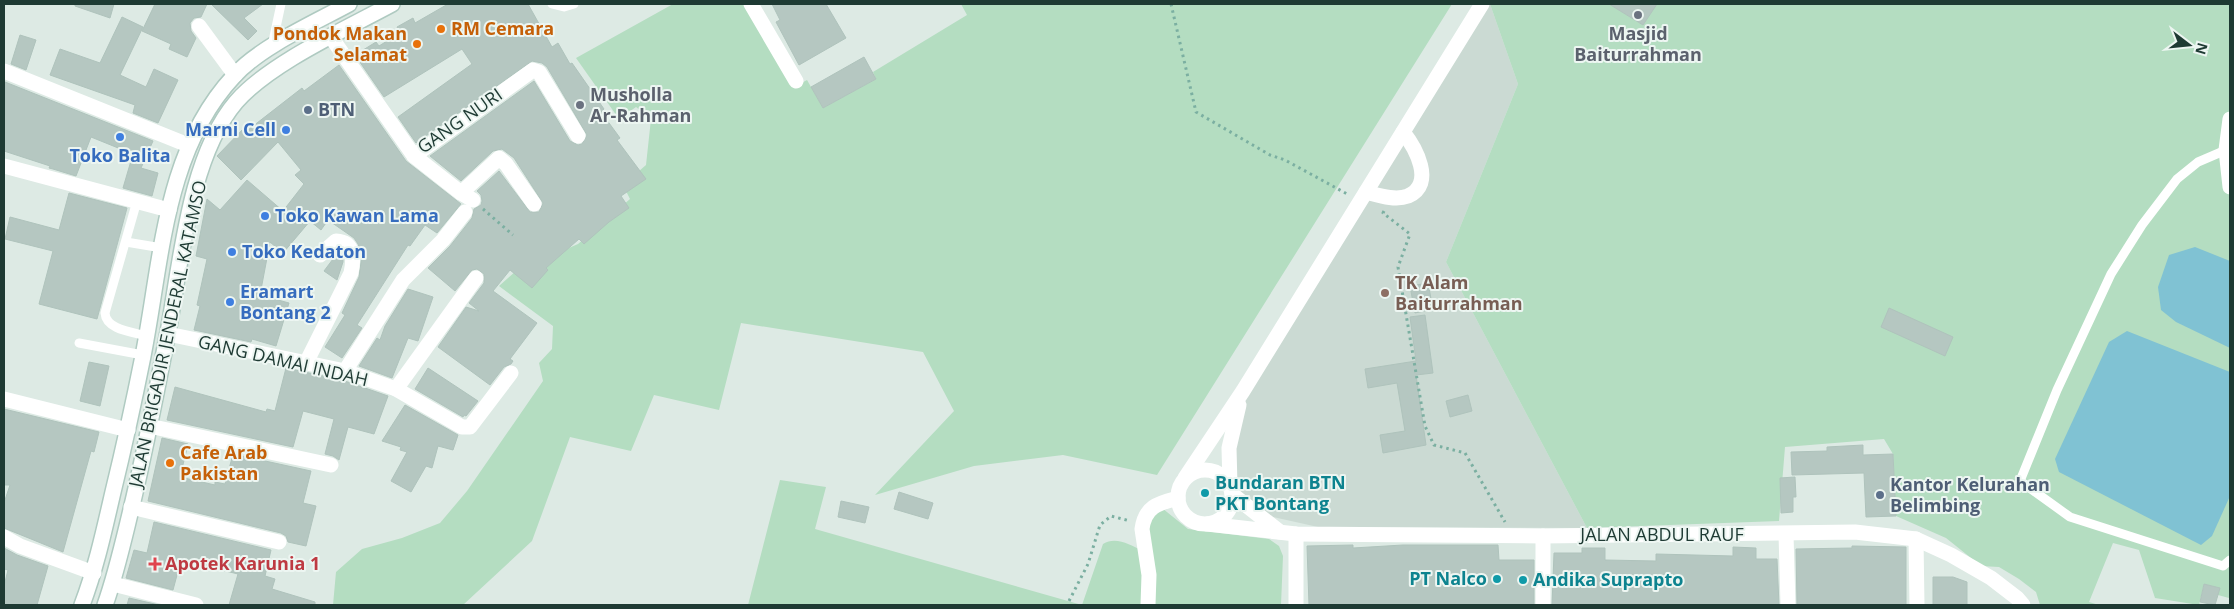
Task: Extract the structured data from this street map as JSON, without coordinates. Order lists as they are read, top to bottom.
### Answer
{
  "streets": {
    "street": [
      "GANG NURI",
      "JALAN BRIGADIR JENDERAL KATAMSO",
      "GANG DAMAI INDAH",
      "JALAN ABDUL RAUF"
    ]
  },
  "crossings": [
    ["GANG NURI", "JALAN BRIGADIR JENDERAL KATAMSO"],
    ["JALAN BRIGADIR JENDERAL KATAMSO", "GANG DAMAI INDAH"]
  ],
  "places": {
    "other": [
      "Masjid Baiturrahman",
      "RM Cemara",
      "Pondok Makan Selamat",
      "Musholla Ar-Rahman",
      "BTN",
      "Marni Cell",
      "Toko Balita",
      "Toko Kawan Lama",
      "Toko Kedaton",
      "TK Alam Baiturrahman",
      "Eramart Bontang 2",
      "Cafe Arab Pakistan",
      "Bundaran BTN PKT Bontang",
      "Kantor Kelurahan Belimbing",
      "PT Nalco",
      "Andika Suprapto"
    ],
    "health": ["Apotek Karunia 1"]
  },
  "north": "right"
}
